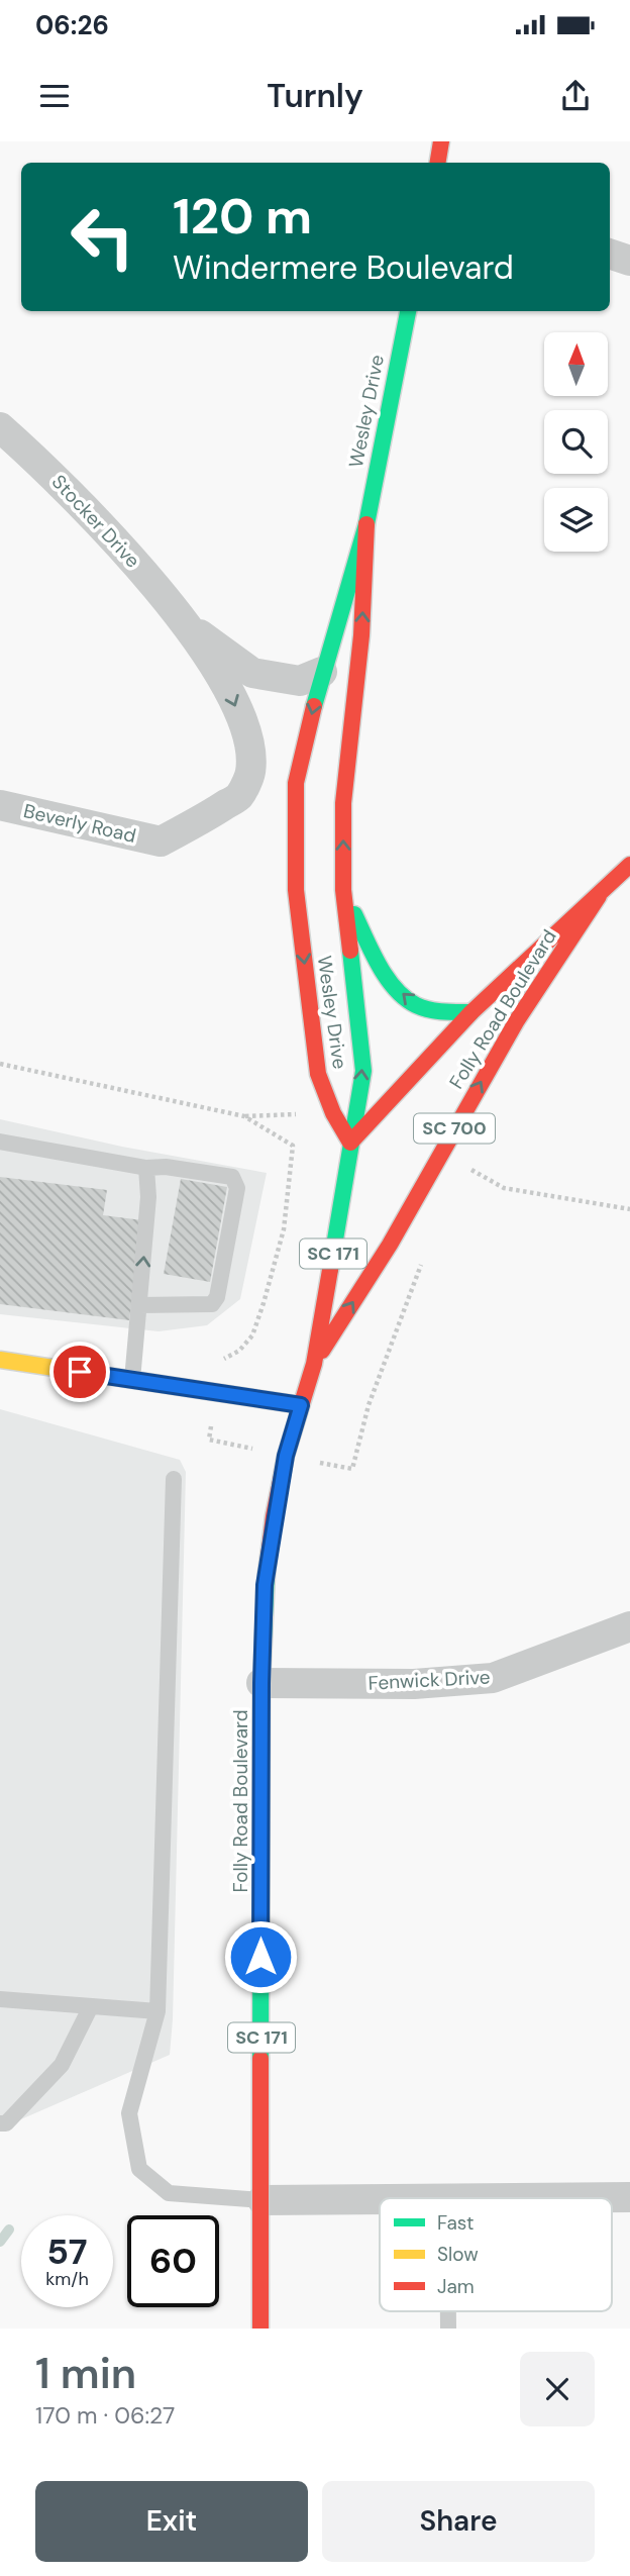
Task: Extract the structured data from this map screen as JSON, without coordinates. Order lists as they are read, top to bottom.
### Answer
{
  "streets": {
    "main road": [
      "Wesley Drive",
      "Folly Road Boulevard",
      "SC 700",
      "SC 171"
    ],
    "street": ["Stocker Drive", "Beverly Road", "Fenwick Drive"]
  },
  "crossings": [
    ["Wesley Drive", "Stocker Drive"],
    ["Wesley Drive", "Folly Road Boulevard"],
    ["Stocker Drive", "Beverly Road"],
    ["Folly Road Boulevard", "Fenwick Drive"]
  ],
  "legend": ["Fast", "Slow", "Jam"],
  "north": "top",
  "page": {
    "status": "06:26",
    "header": "Turnly",
    "turn": ["120 m", "Windermere Boulevard"],
    "speed": "57 km/h",
    "limit": "60",
    "heading": ["1 min", "170 m · 06:27"],
    "buttons": ["Exit", "Share"]
  }
}
